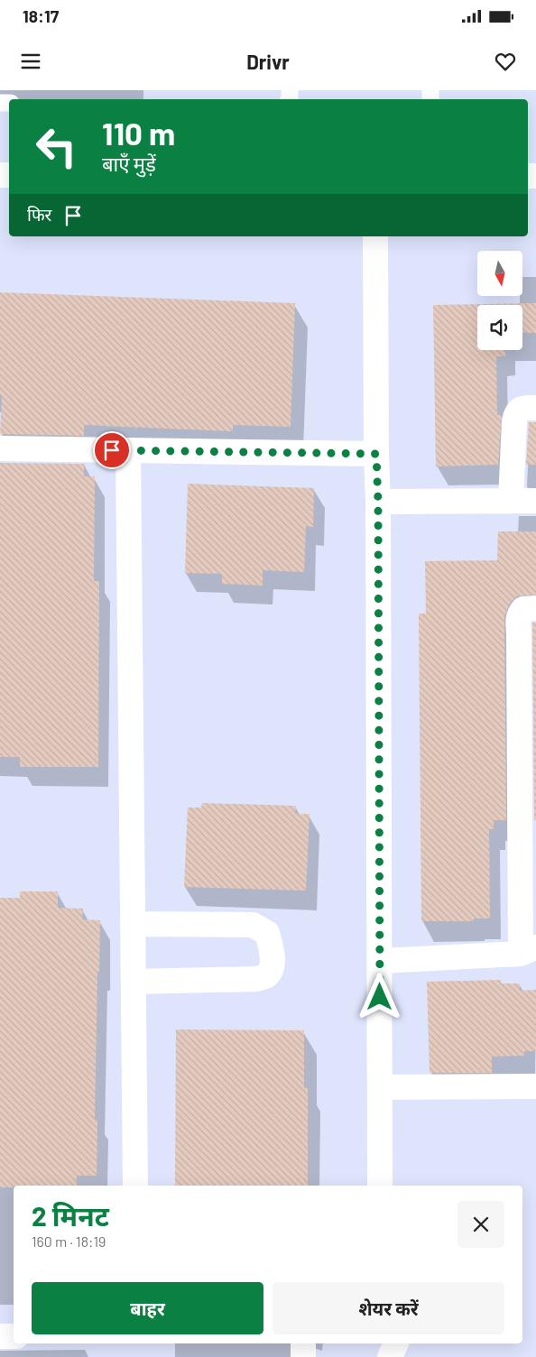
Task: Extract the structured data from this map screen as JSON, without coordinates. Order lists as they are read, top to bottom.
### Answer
{
  "north": "bottom",
  "page": {
    "status": "18:17",
    "header": "Drivr",
    "turn": ["110 m", "बाएँ मुड़ें"],
    "then": "फिर",
    "heading": ["2 मिनट", "160 m · 18:19"],
    "buttons": ["बाहर", "शेयर करें"]
  }
}
